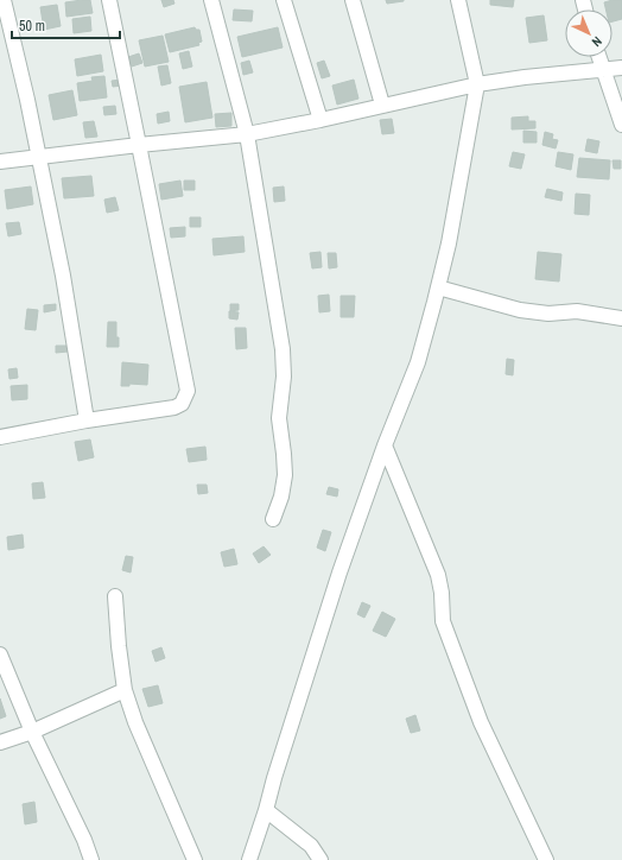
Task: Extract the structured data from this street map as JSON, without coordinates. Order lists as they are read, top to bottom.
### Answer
{
  "scale_bar": "50 m",
  "north": "bottom right"
}
